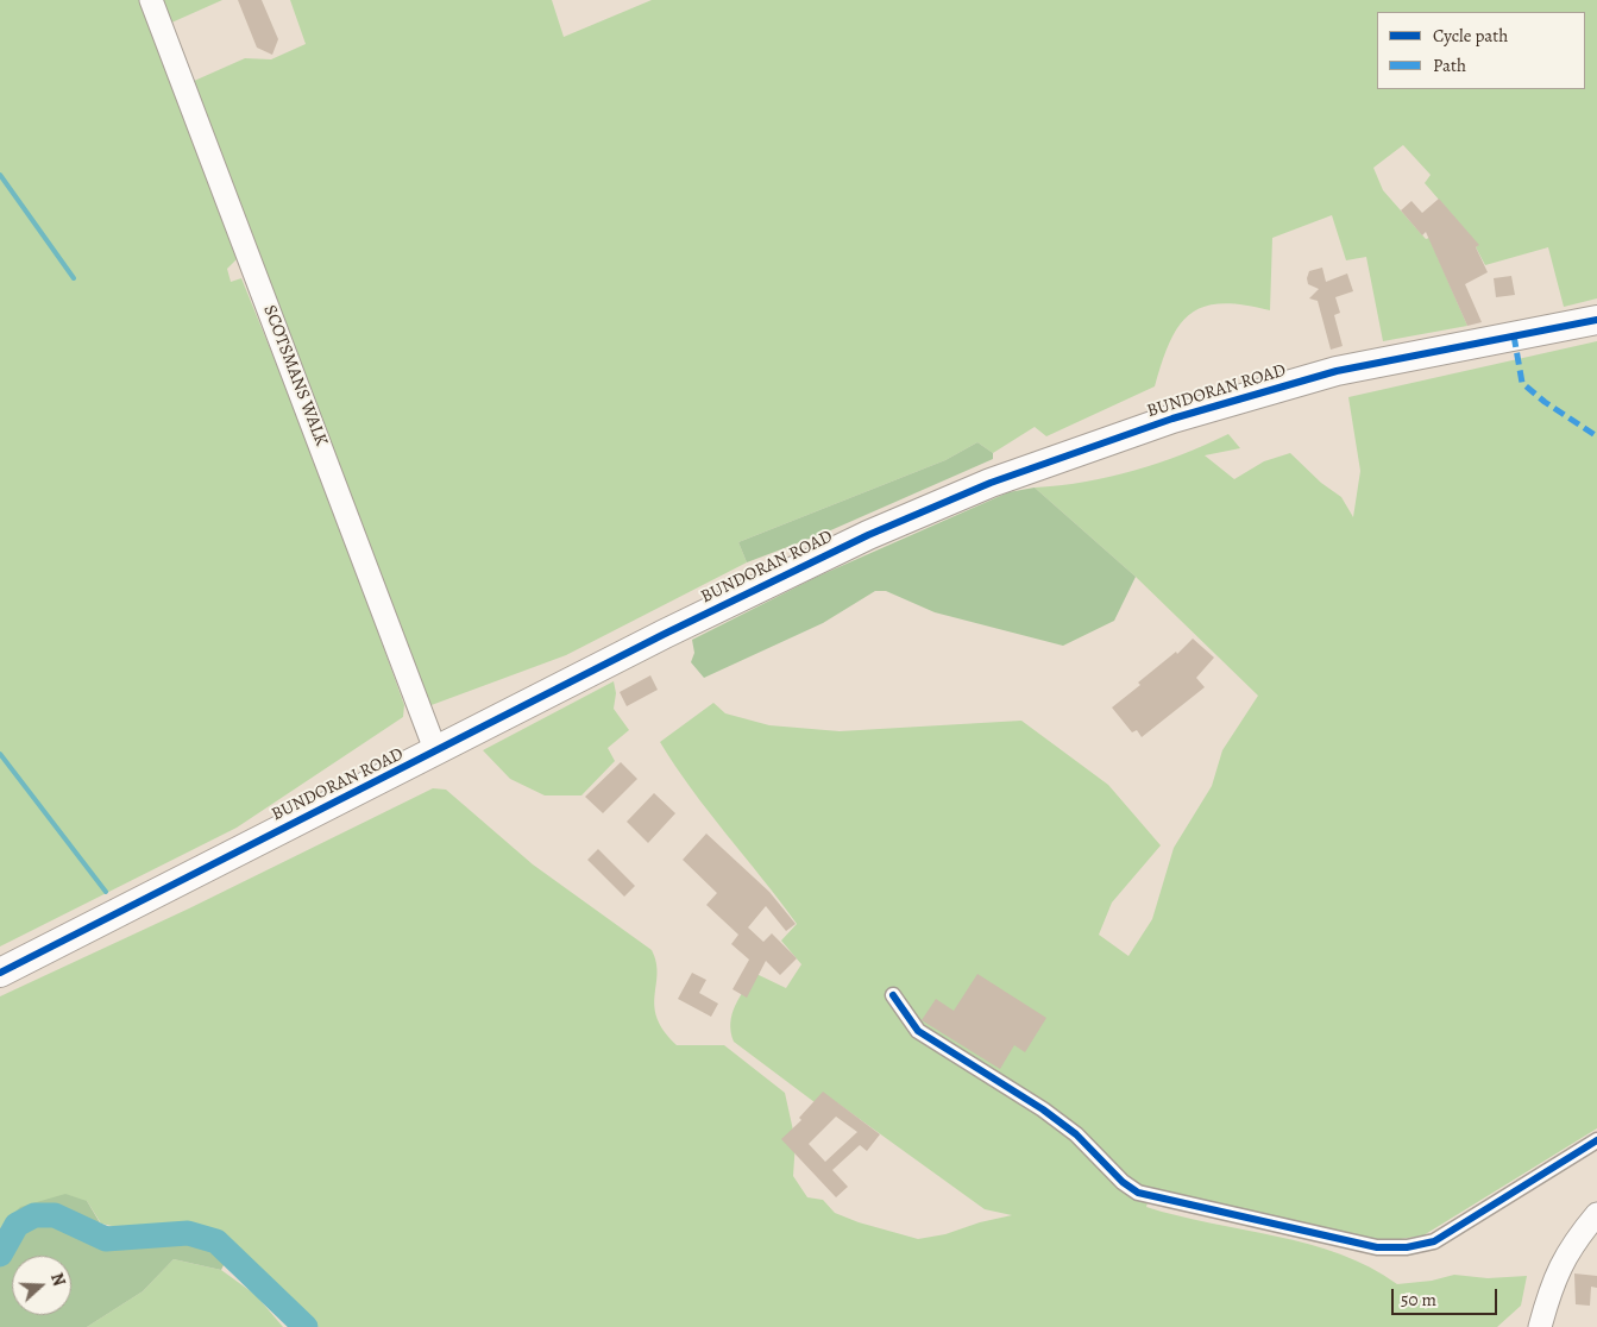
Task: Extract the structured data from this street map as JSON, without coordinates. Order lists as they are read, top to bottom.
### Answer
{
  "streets": {
    "highway": ["BUNDORAN ROAD"],
    "street": ["SCOTSMANS WALK"]
  },
  "crossings": [
    ["SCOTSMANS WALK", "BUNDORAN ROAD"]
  ],
  "legend": ["Cycle path", "Path"],
  "scale_bar": "50 m",
  "north": "right"
}
